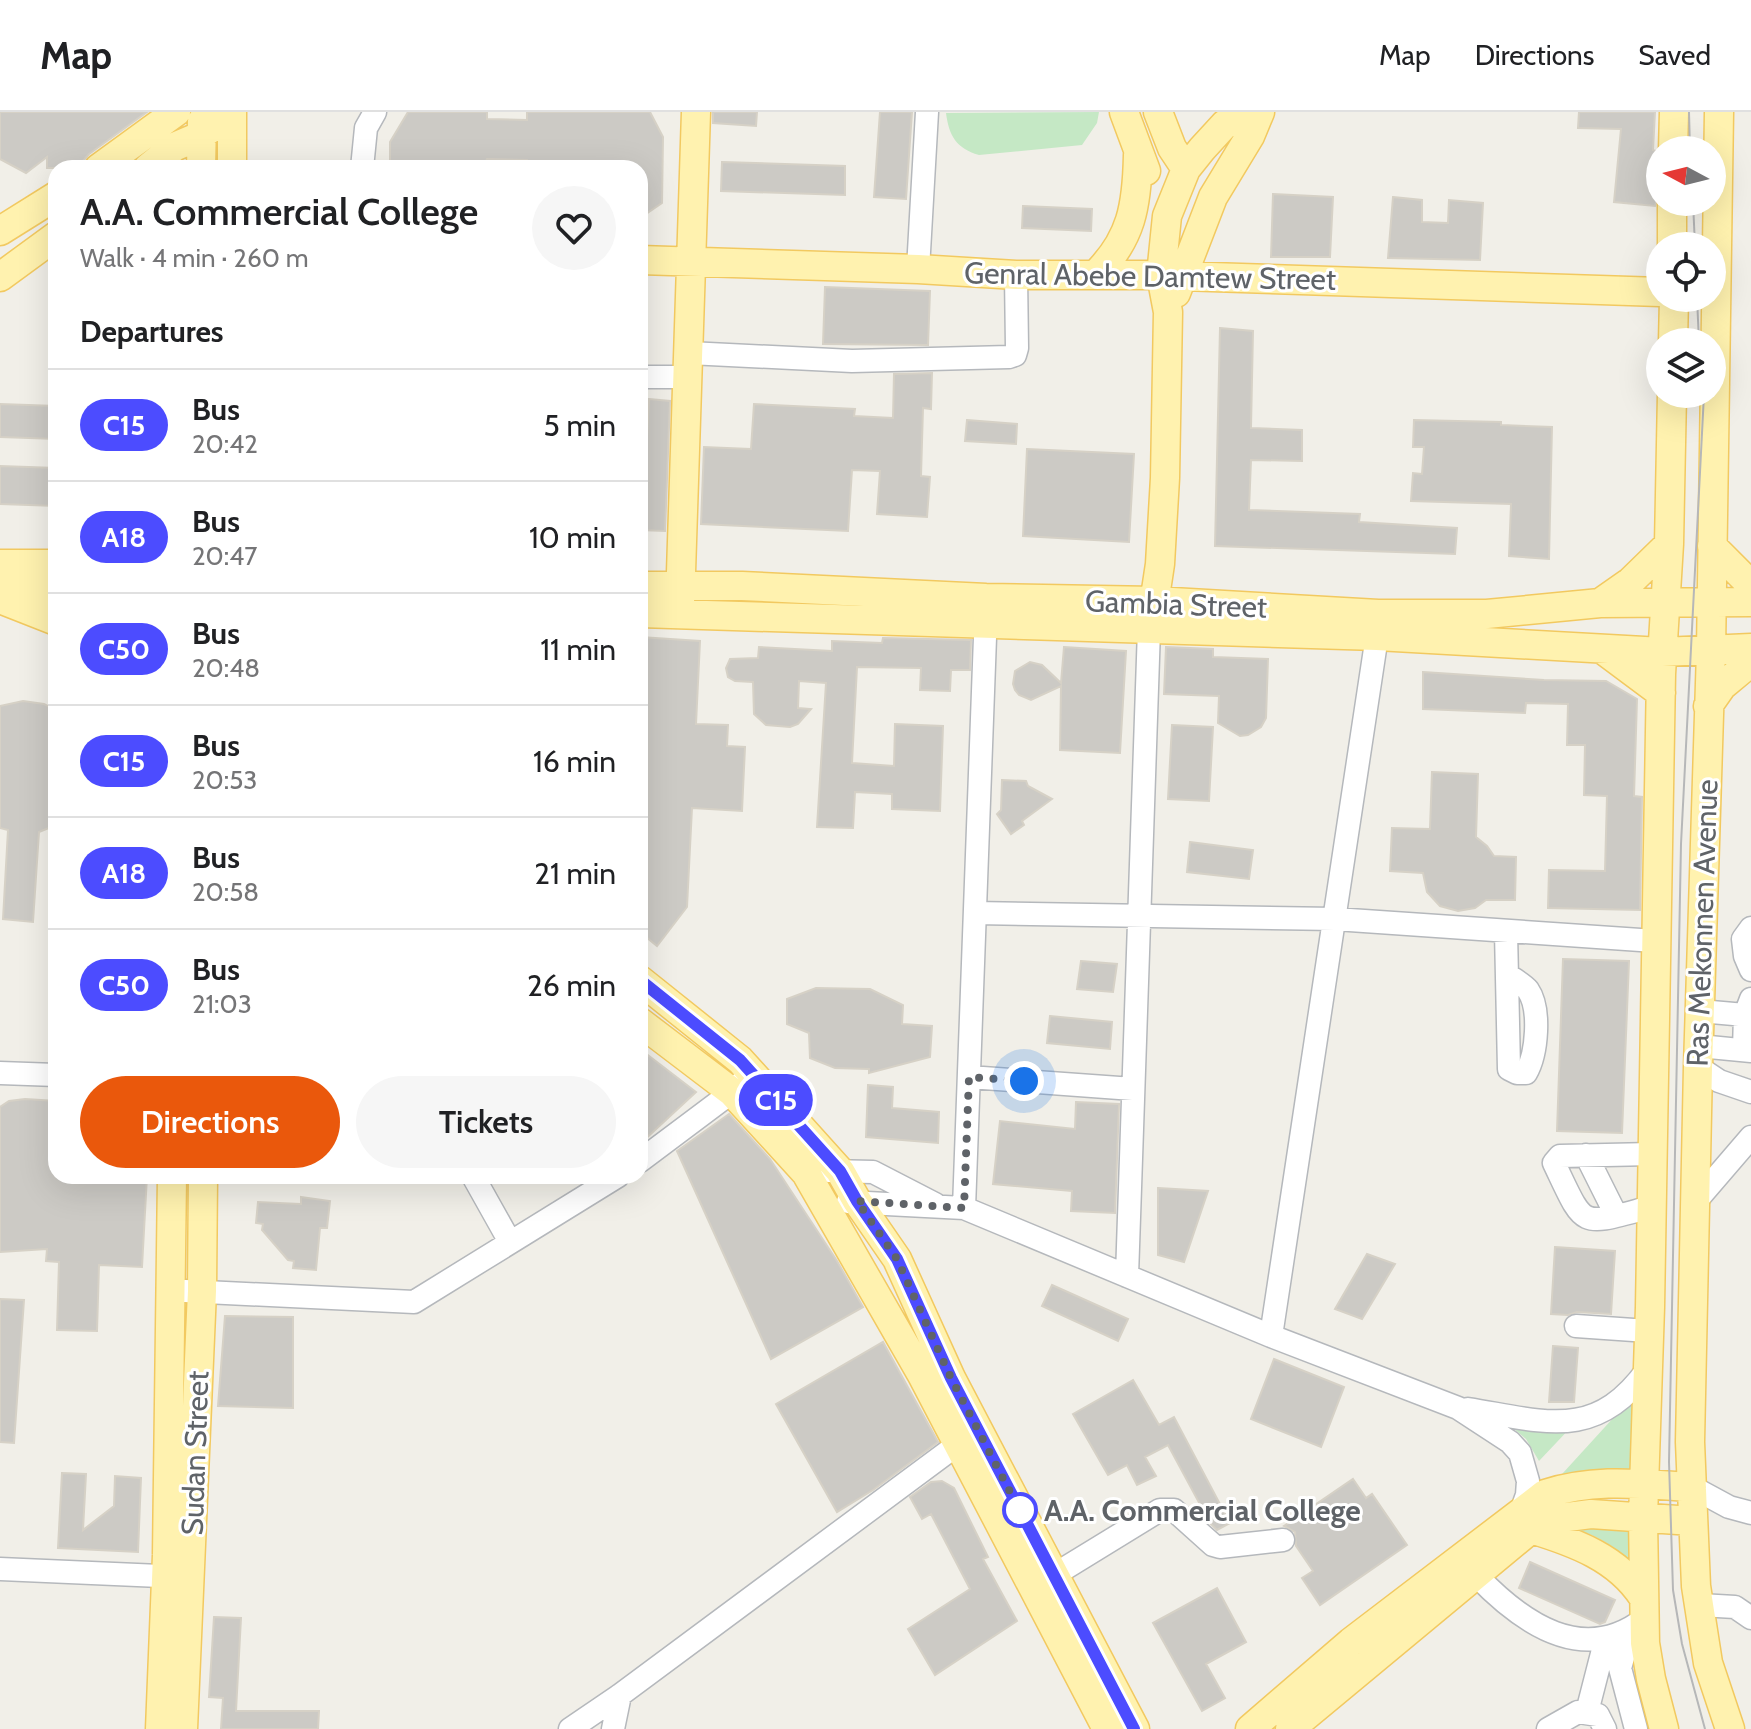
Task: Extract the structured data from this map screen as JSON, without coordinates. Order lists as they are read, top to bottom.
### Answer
{
  "streets": {
    "main road": [
      "Genral Abebe Damtew Street",
      "Gambia Street",
      "Ras Mekonnen Avenue",
      "Sudan Street"
    ]
  },
  "crossings": [
    ["Gambia Street", "Ras Mekonnen Avenue"]
  ],
  "places": ["A.A. Commercial College"],
  "lines": ["bus line C15"],
  "north": "left",
  "page": {
    "header": "Map",
    "nav": ["Map", "Directions", "Saved"],
    "on_map": "C15",
    "heading": [
      ["A.A. Commercial College", "Walk · 4 min · 260 m"],
      "Departures"
    ],
    "list": [
      {
        "mark": "C15",
        "name": "Bus",
        "note": "20:42",
        "value": "5 min"
      },
      {
        "mark": "A18",
        "name": "Bus",
        "note": "20:47",
        "value": "10 min"
      },
      {
        "mark": "C50",
        "name": "Bus",
        "note": "20:48",
        "value": "11 min"
      },
      {
        "mark": "C15",
        "name": "Bus",
        "note": "20:53",
        "value": "16 min"
      },
      {
        "mark": "A18",
        "name": "Bus",
        "note": "20:58",
        "value": "21 min"
      },
      {
        "mark": "C50",
        "name": "Bus",
        "note": "21:03",
        "value": "26 min"
      }
    ],
    "buttons": ["Directions", "Tickets"]
  }
}
